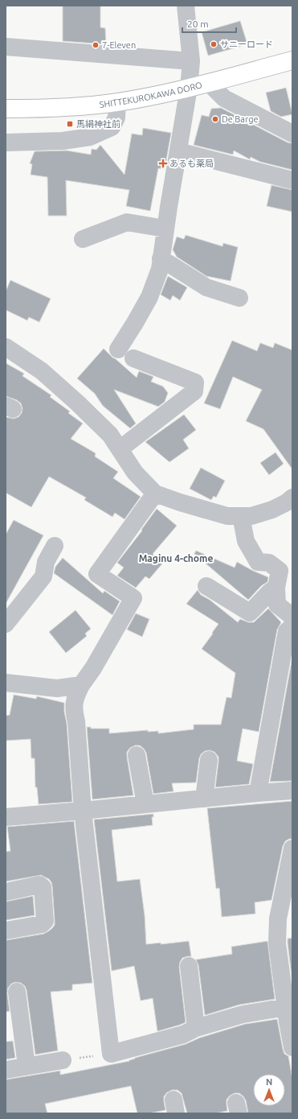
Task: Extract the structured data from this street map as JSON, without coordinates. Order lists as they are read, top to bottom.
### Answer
{
  "streets": {
    "main road": ["SHITTEKUROKAWA DORO"]
  },
  "districts": ["Maginu 4-chome"],
  "places": {
    "other": ["サニーロード", "7-Eleven", "De Barge"],
    "transit": ["馬絹神社前"],
    "health": ["あるも薬局"]
  },
  "scale_bar": "20 m",
  "north": "top"
}
